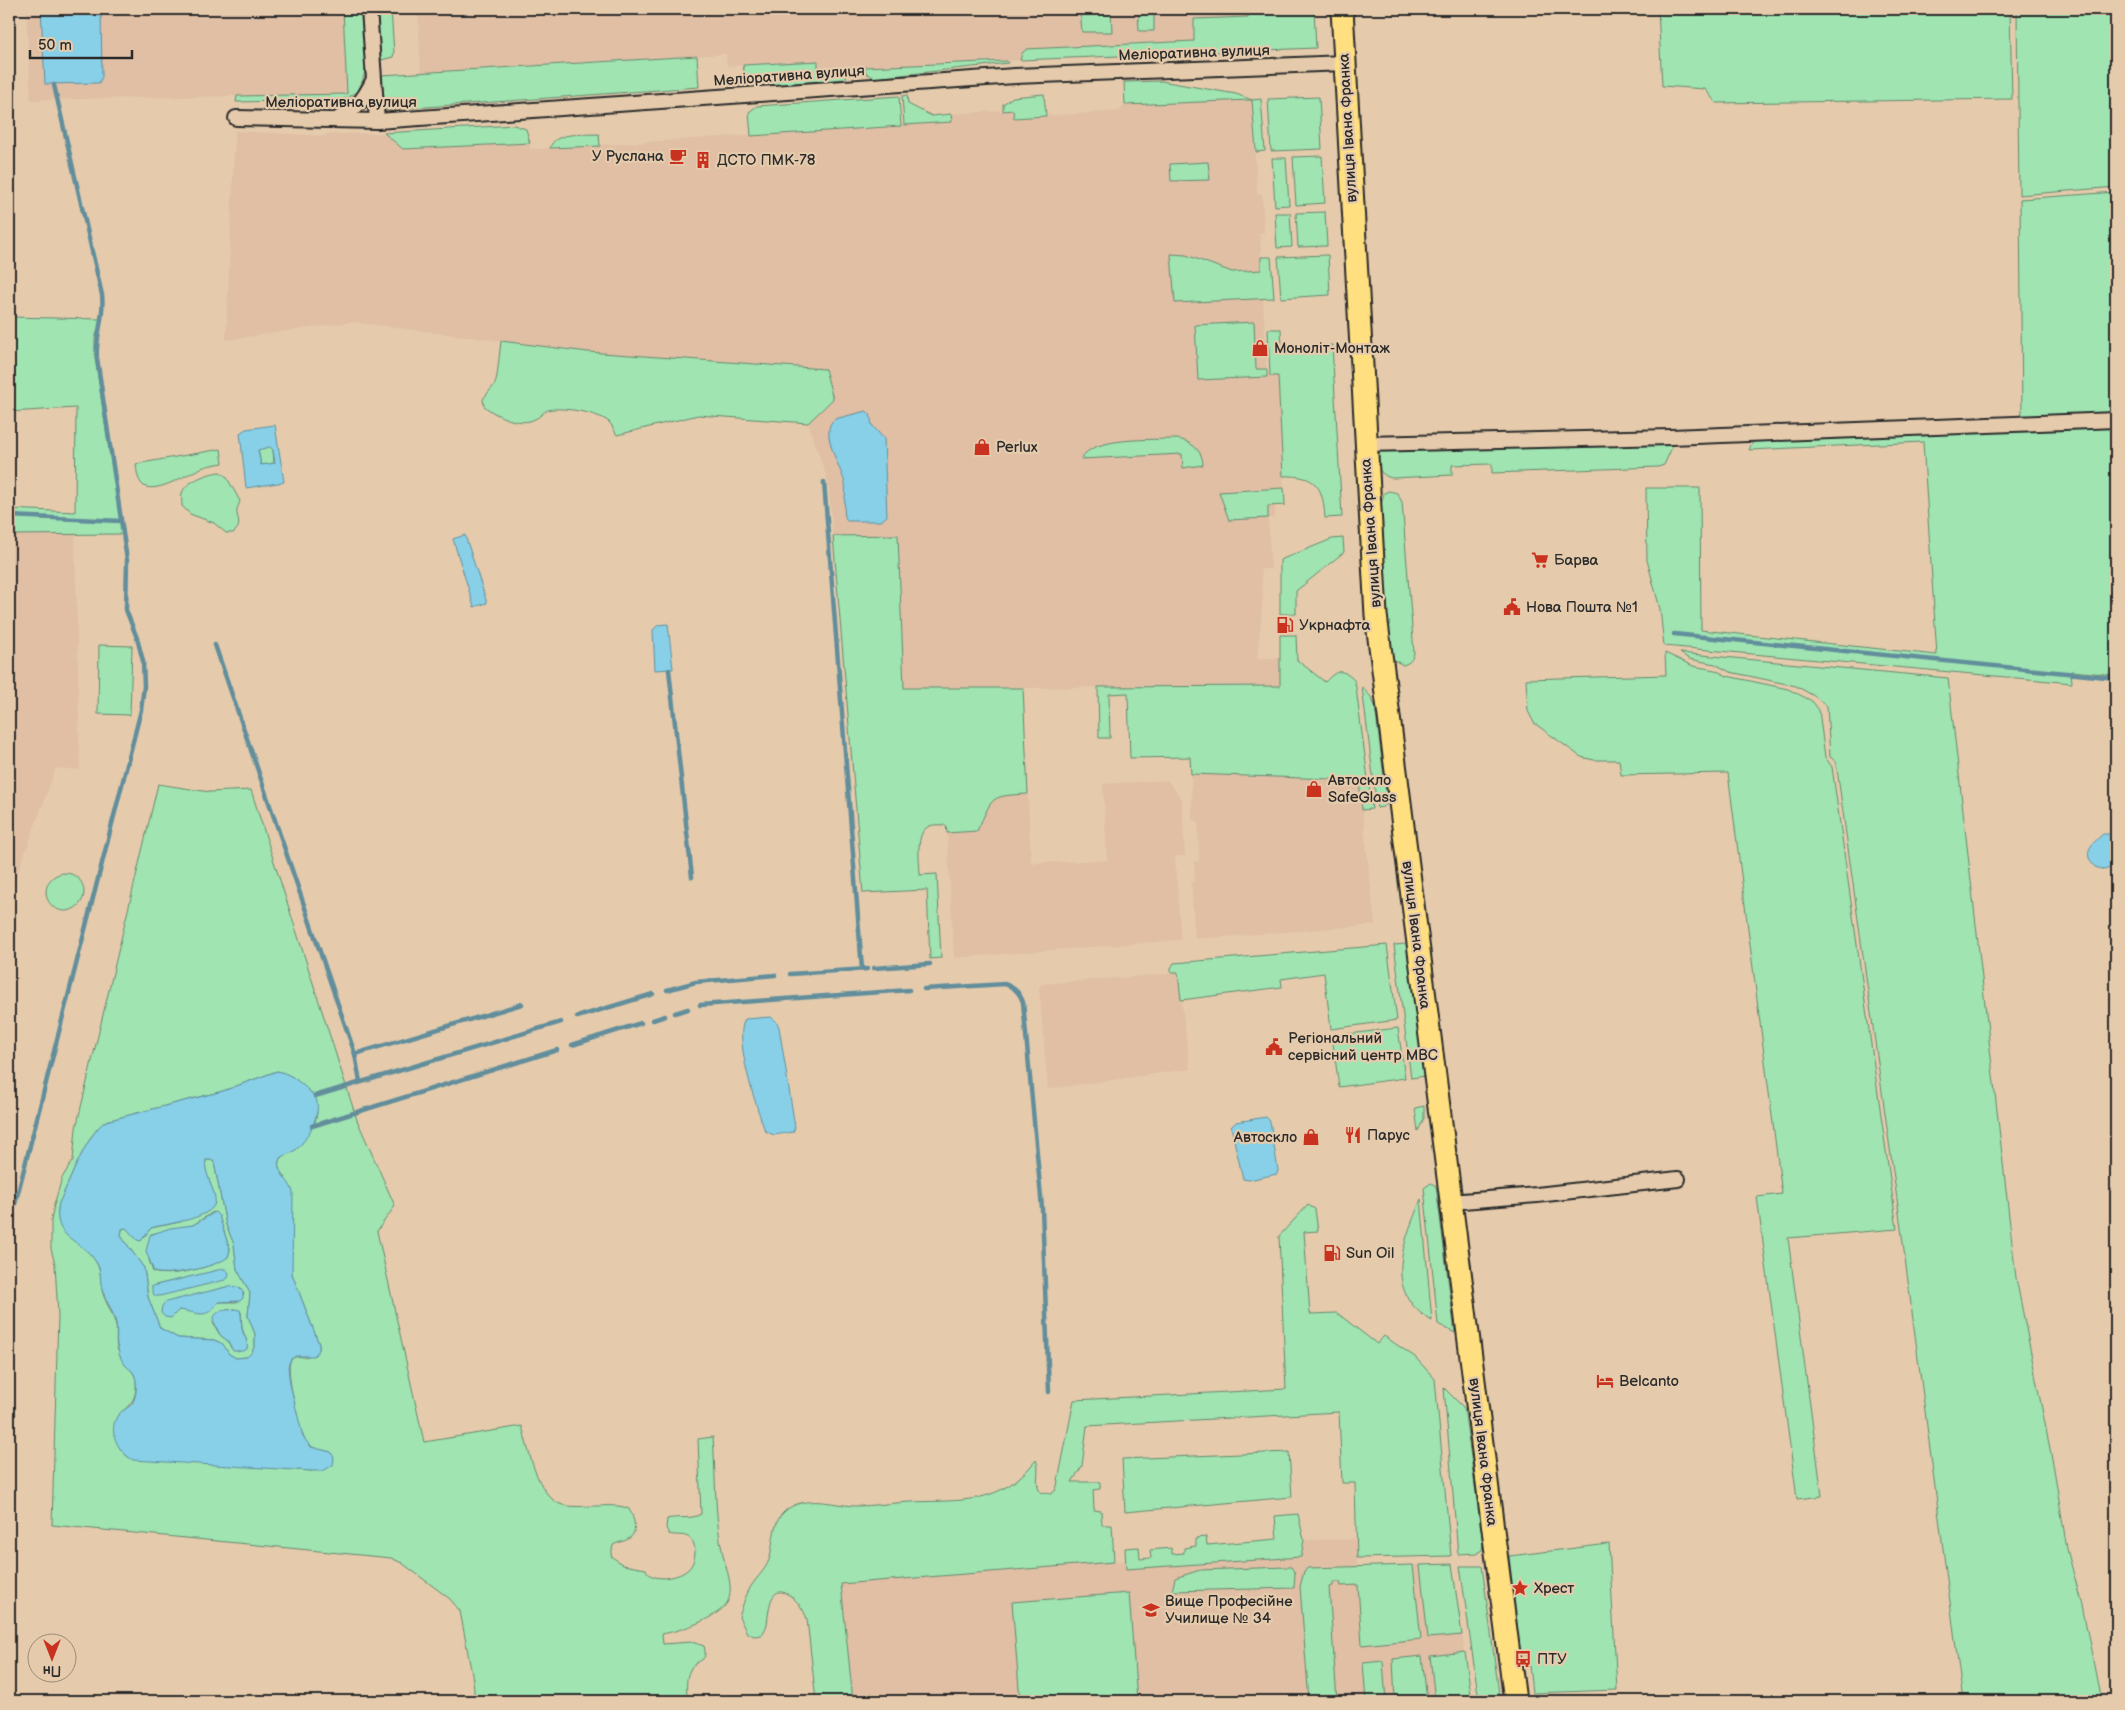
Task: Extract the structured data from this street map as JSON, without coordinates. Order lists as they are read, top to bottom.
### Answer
{
  "streets": {
    "main road": ["вулиця Івана Франка"],
    "street": ["Меліоративна вулиця"]
  },
  "crossings": [
    ["Меліоративна вулиця", "вулиця Івана Франка"]
  ],
  "places": {
    "cafe": ["У Руслана"],
    "building": ["ДСТО ПМК-78"],
    "shop": [
      "Моноліт-Монтаж",
      "Perlux",
      "Автоскло SafeGlass",
      "Автоскло"
    ],
    "supermarket": ["Барва"],
    "public building": ["Нова Пошта №1", "Регіональний сервісний центр МВС"],
    "fuel station": ["Укрнафта", "Sun Oil"],
    "restaurant": ["Парус"],
    "hotel": ["Belcanto"],
    "place": ["Хрест"],
    "school or university": ["Вище Професійне Училище № 34"],
    "bus stop": ["ПТУ"]
  },
  "scale_bar": "50 m",
  "north": "bottom"
}
